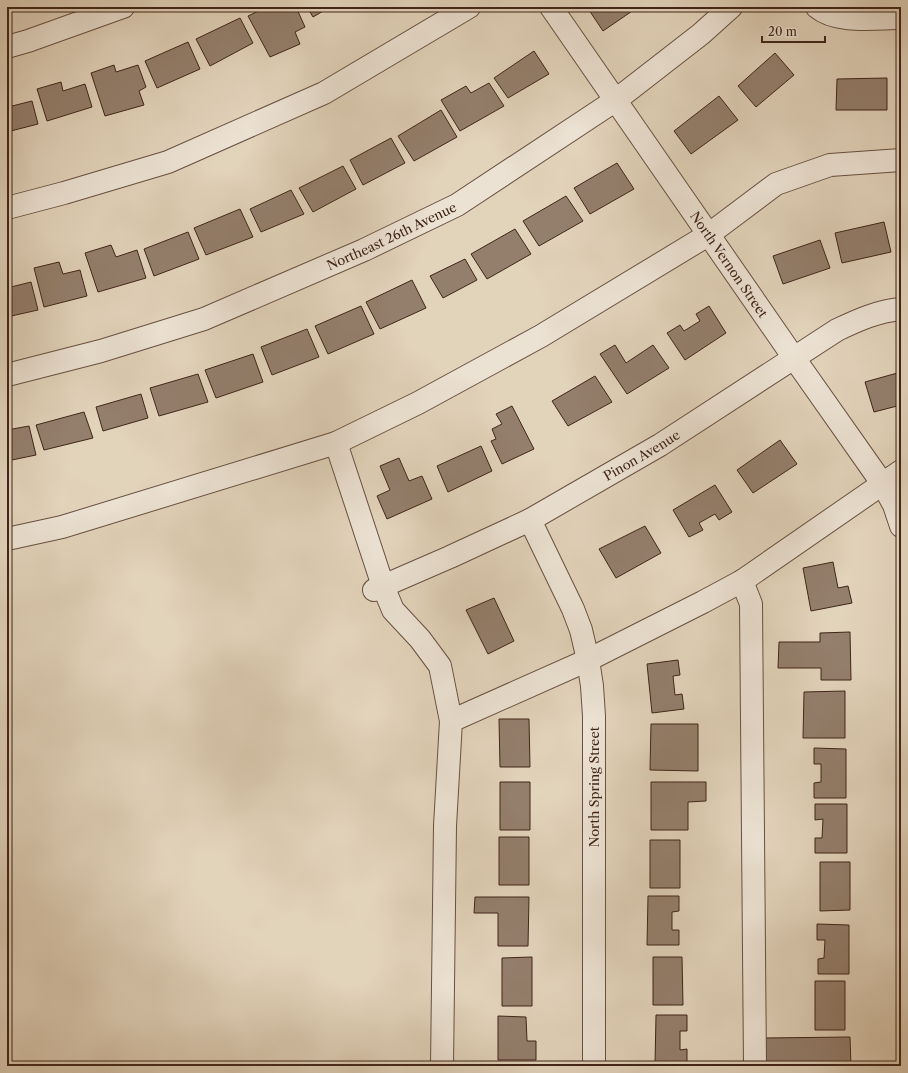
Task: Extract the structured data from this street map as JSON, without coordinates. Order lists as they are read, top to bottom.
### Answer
{
  "streets": {
    "street": [
      "Northeast 26th Avenue",
      "North Vernon Street",
      "Pinon Avenue",
      "North Spring Street"
    ]
  },
  "crossings": [
    ["Northeast 26th Avenue", "North Vernon Street"],
    ["North Vernon Street", "Pinon Avenue"],
    ["Pinon Avenue", "North Spring Street"]
  ],
  "scale_bar": "20 m"
}
